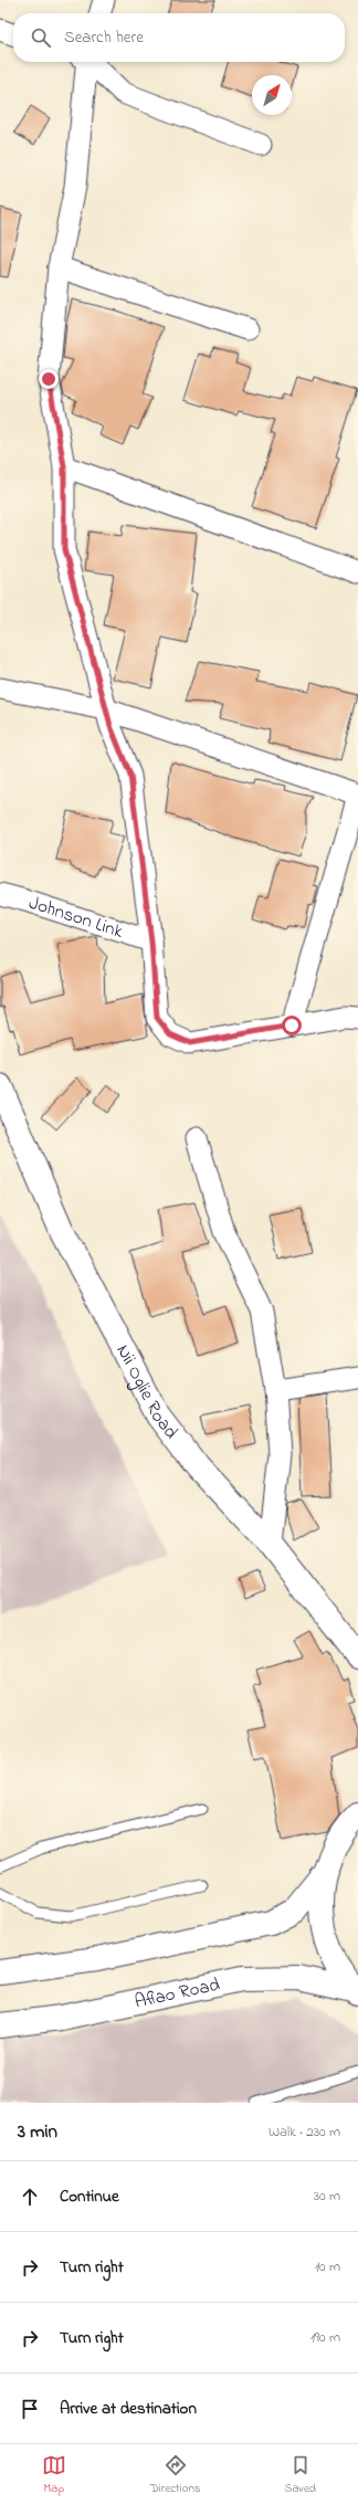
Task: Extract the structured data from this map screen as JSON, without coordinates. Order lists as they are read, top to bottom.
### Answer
{
  "streets": {
    "main road": ["Nii Oglie Road", "Aflao Road"],
    "street": ["Johnson Link"]
  },
  "north": "top right",
  "page": {
    "search": "Search here",
    "heading": ["3 min", "Walk · 230 m"],
    "list": [
      ["Continue", "30 m"],
      ["Turn right", "10 m"],
      ["Turn right", "190 m"],
      "Arrive at destination"
    ],
    "nav": ["Map", "Directions", "Saved"]
  }
}
